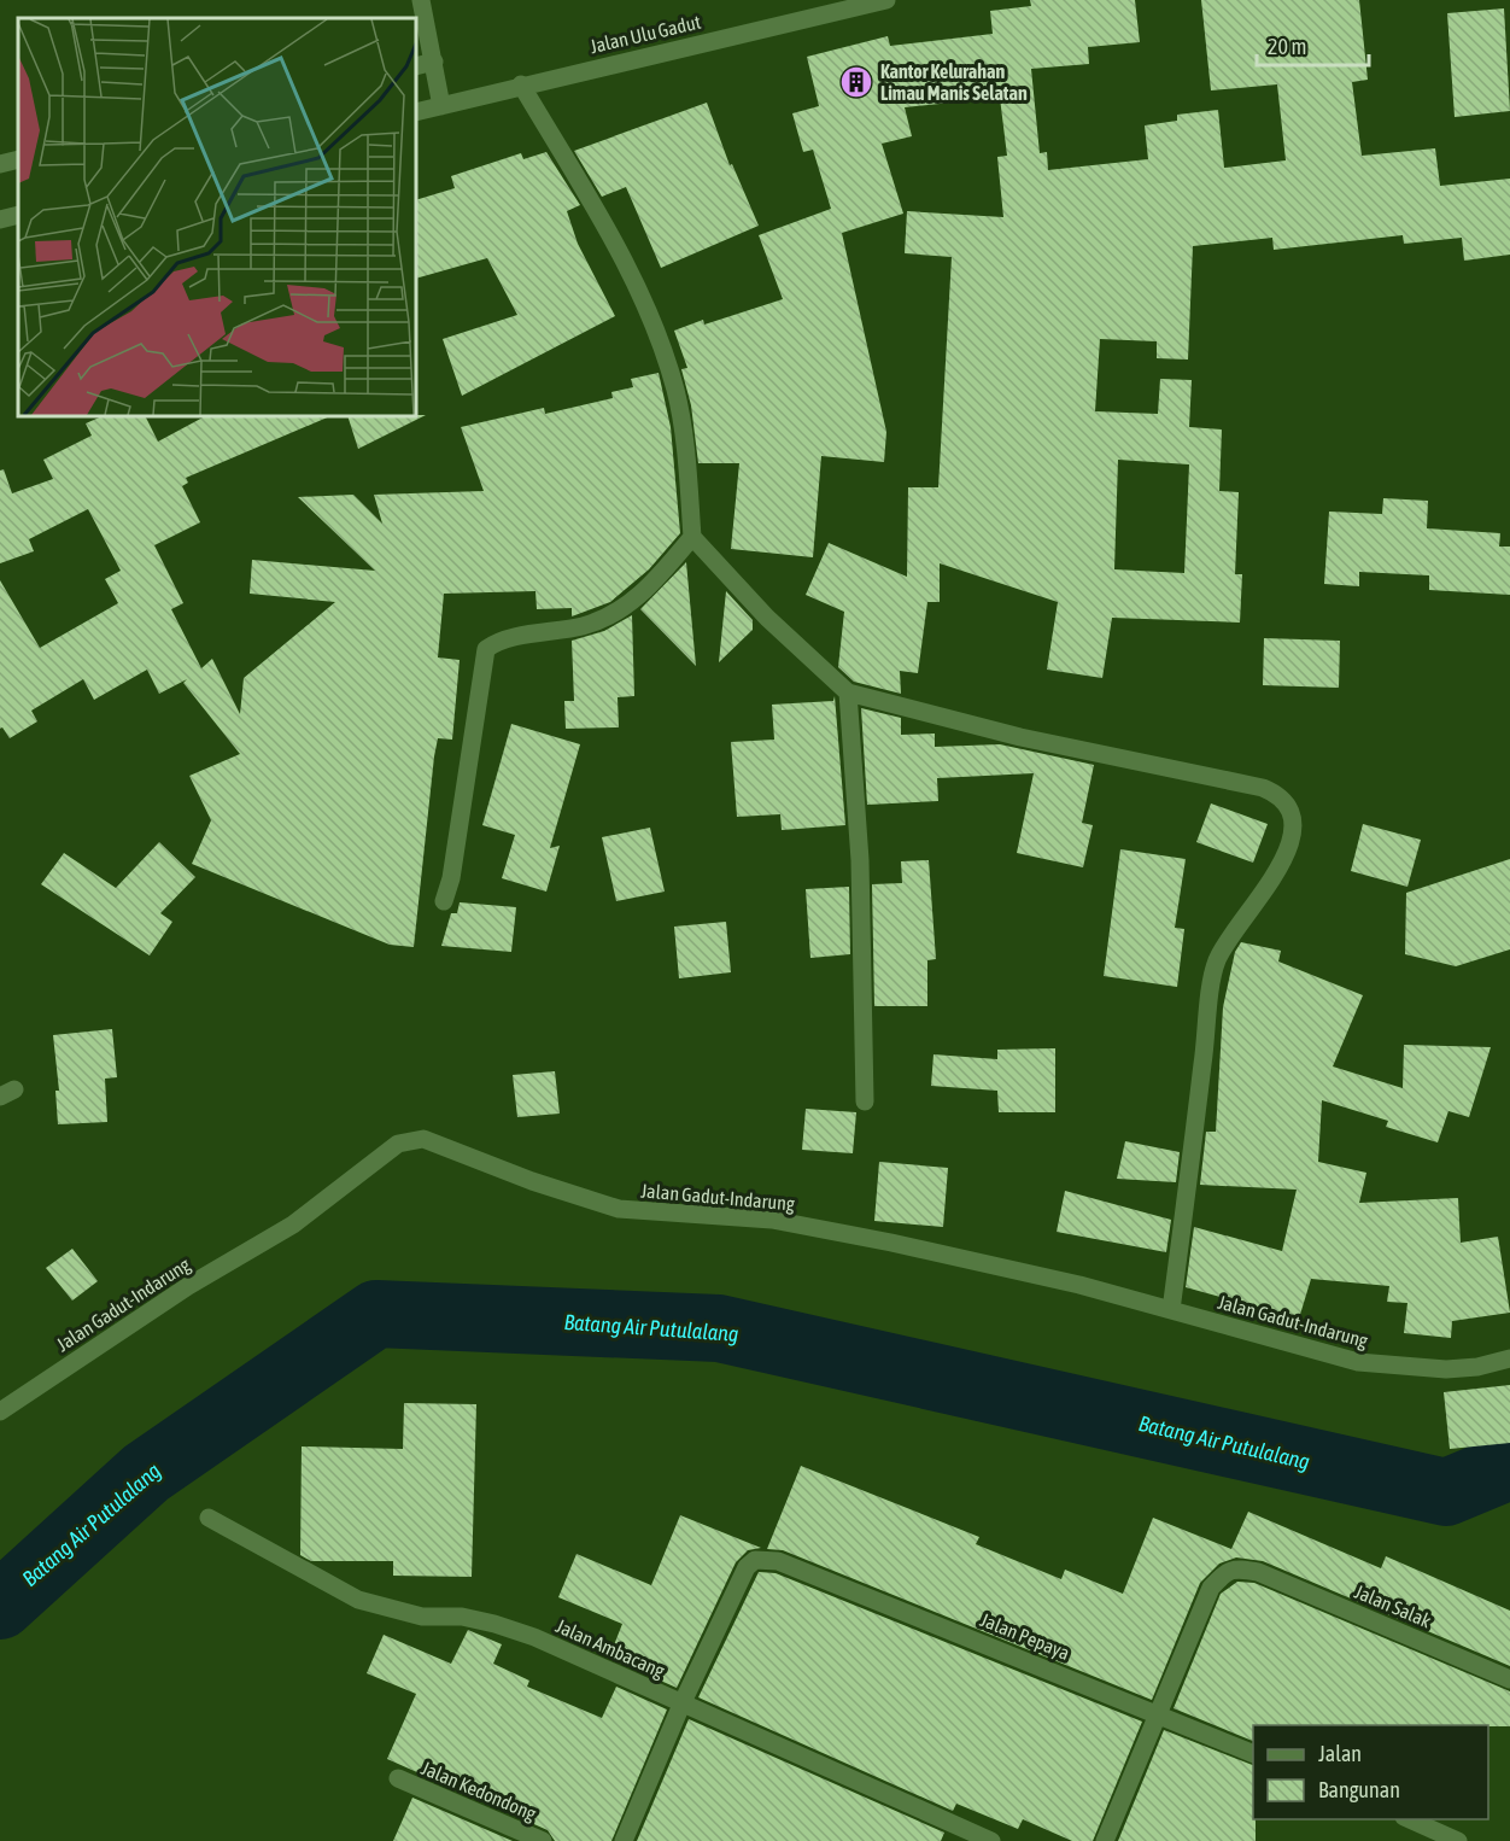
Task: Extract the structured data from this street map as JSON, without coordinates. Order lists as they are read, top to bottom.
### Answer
{
  "streets": {
    "street": [
      "Jalan Ulu Gadut",
      "Jalan Gadut-Indarung",
      "Jalan Salak",
      "Jalan Pepaya",
      "Jalan Ambacang",
      "Jalan Kedondong"
    ]
  },
  "crossings": [
    ["Jalan Salak", "Jalan Pepaya"],
    ["Jalan Pepaya", "Jalan Ambacang"]
  ],
  "water": ["Batang Air Putulalang"],
  "places": {
    "building": ["Kantor Kelurahan Limau Manis Selatan"]
  },
  "legend": ["Jalan", "Bangunan"],
  "scale_bar": "20 m"
}
